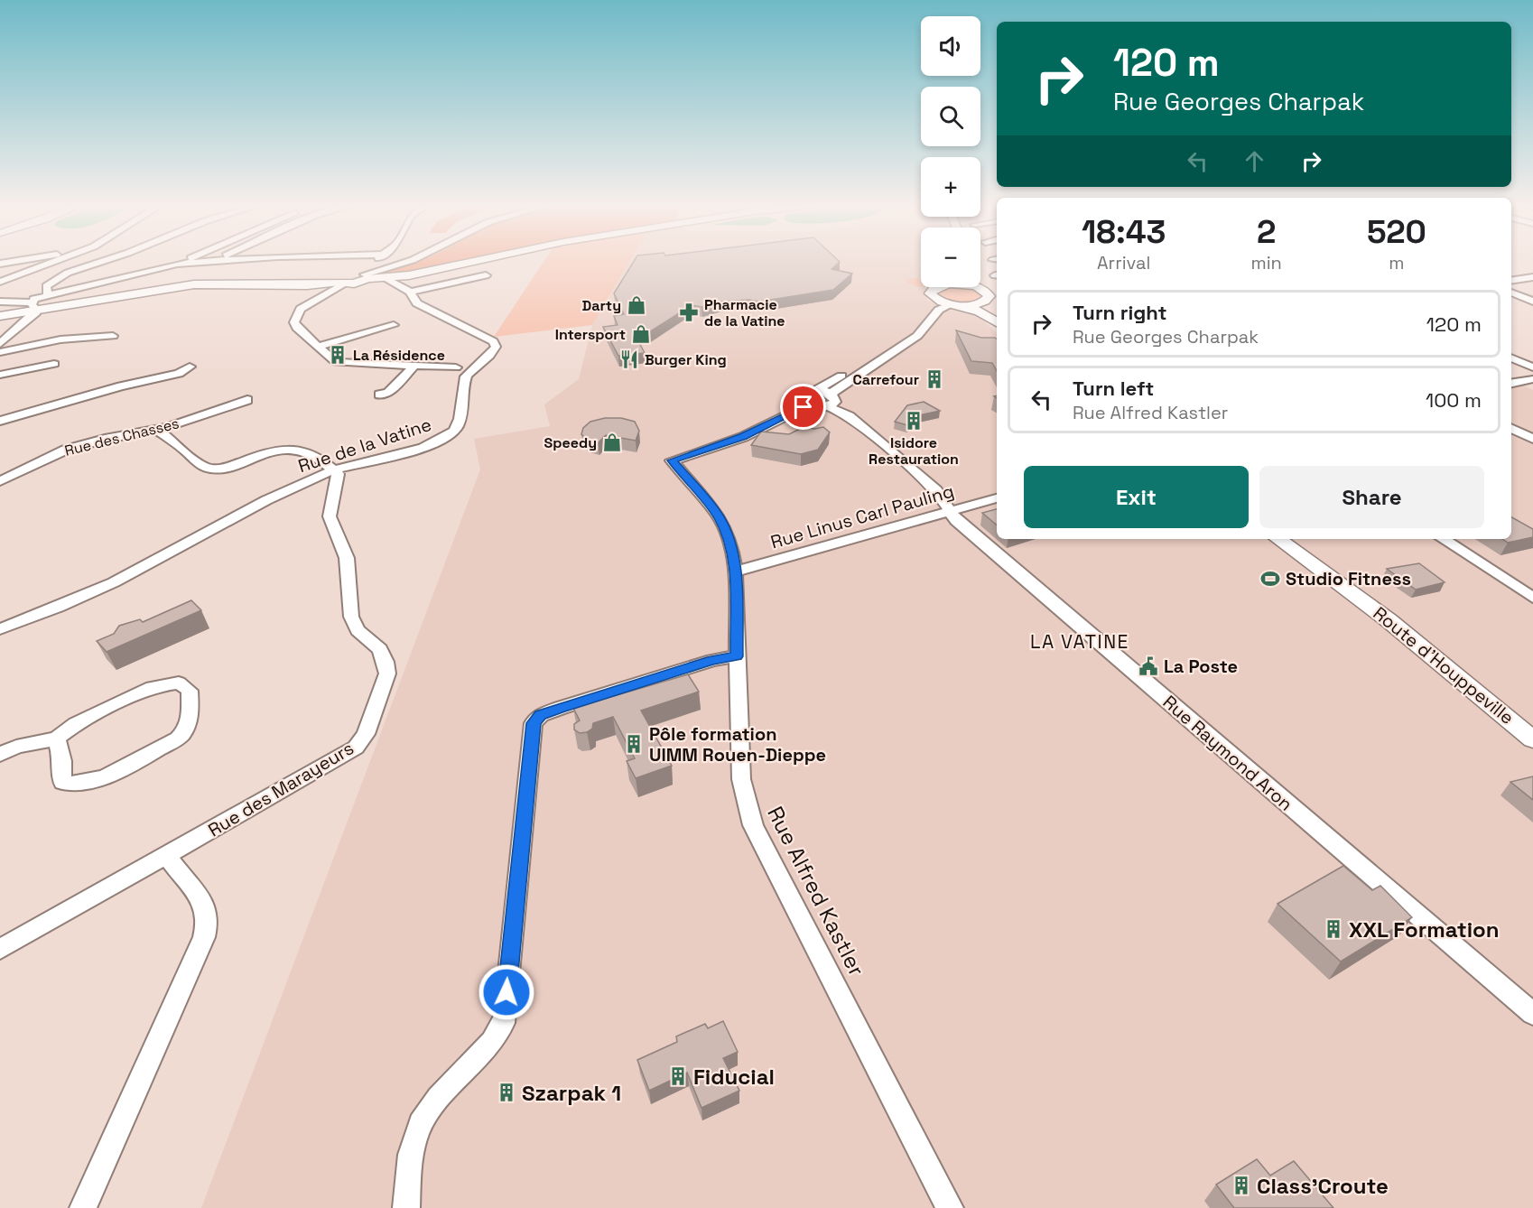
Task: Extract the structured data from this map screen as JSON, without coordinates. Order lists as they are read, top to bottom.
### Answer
{
  "streets": {
    "street": [
      "Rue des Chasses",
      "Rue de la Vatine",
      "Rue Linus Carl Pauling",
      "Route d'Houppeville",
      "Rue Raymond Aron",
      "Rue des Marayeurs",
      "Rue Alfred Kastler"
    ]
  },
  "crossings": [
    ["Rue de la Vatine", "Rue des Marayeurs"],
    ["Rue Linus Carl Pauling", "Rue Raymond Aron"],
    ["Rue Linus Carl Pauling", "Rue Alfred Kastler"]
  ],
  "districts": ["LA VATINE"],
  "places": {
    "shop": ["Darty", "Intersport", "Speedy"],
    "pharmacy": ["Pharmacie de la Vatine"],
    "building": [
      "La Résidence",
      "Carrefour",
      "Isidore Restauration",
      "Pôle formation UIMM Rouen-Dieppe",
      "XXL Formation",
      "Fiducial",
      "Szarpak 1",
      "Class'Croute"
    ],
    "restaurant": ["Burger King"],
    "sports": ["Studio Fitness"],
    "public building": ["La Poste"]
  },
  "page": {
    "map_buttons": ["+", "−"],
    "turn": ["120 m", "Rue Georges Charpak"],
    "eta": [
      "18:43",
      "Arrival",
      "2",
      "min",
      "520",
      "m"
    ],
    "list": [
      {
        "name": "Turn right",
        "note": "Rue Georges Charpak",
        "value": "120 m"
      },
      {
        "name": "Turn left",
        "note": "Rue Alfred Kastler",
        "value": "100 m"
      }
    ],
    "buttons": ["Exit", "Share"]
  }
}
